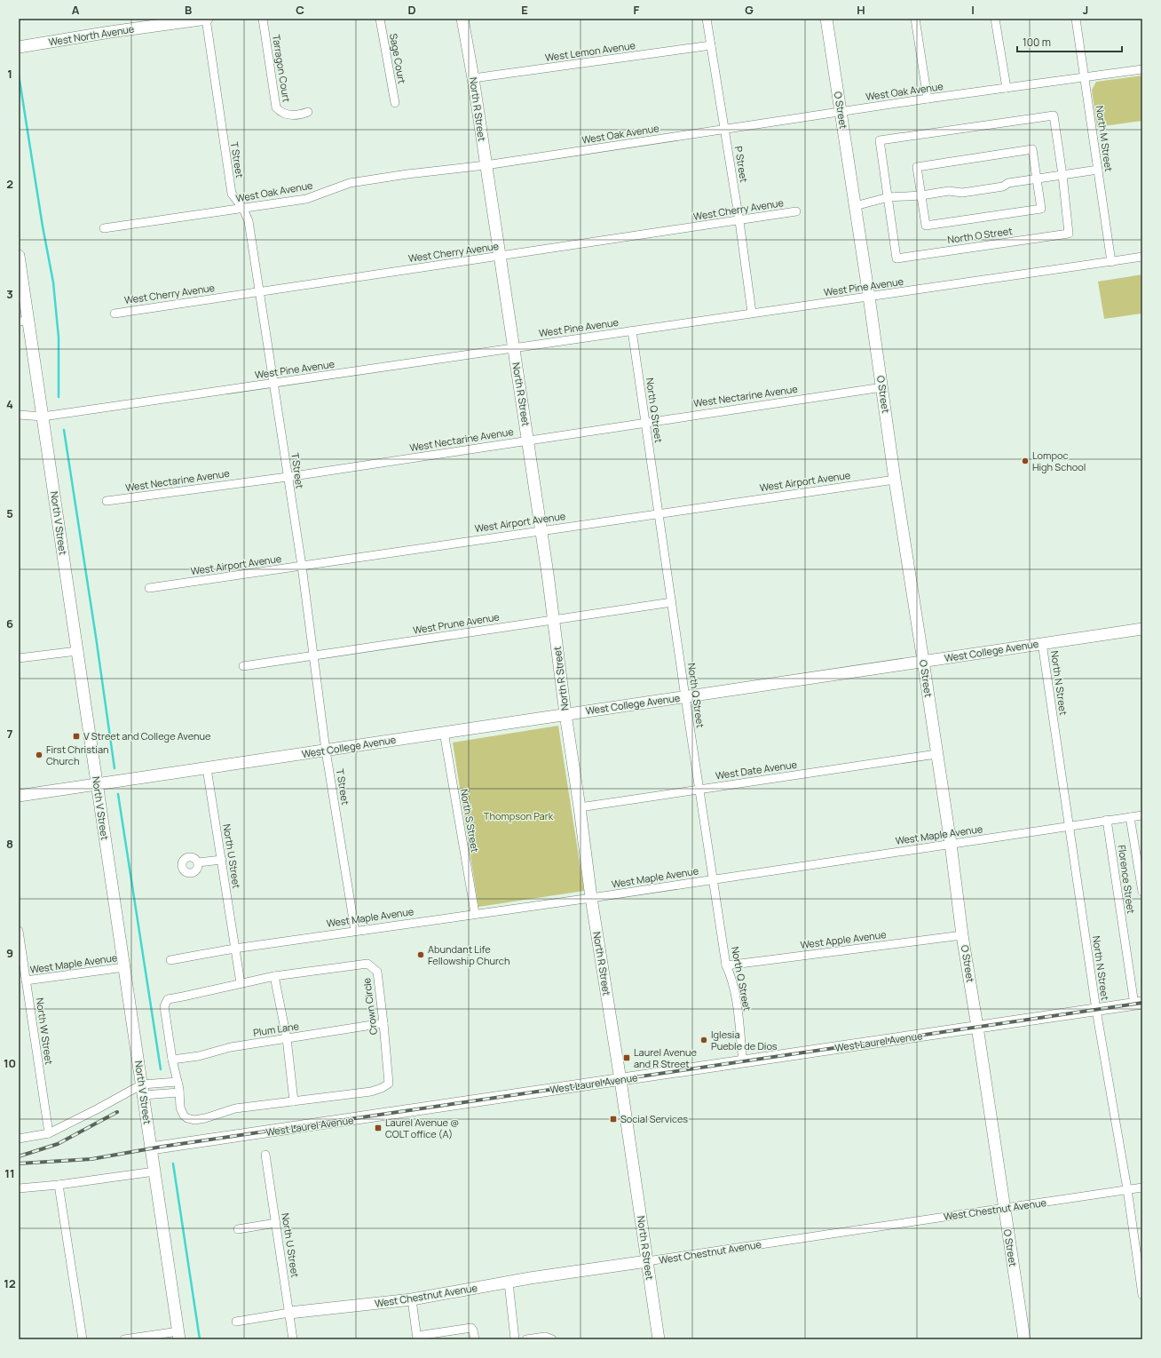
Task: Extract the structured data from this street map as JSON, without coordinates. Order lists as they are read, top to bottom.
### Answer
{
  "streets": {
    "street": [
      "West North Avenue",
      "West Lemon Avenue",
      "Sage Court",
      "Tarragon Court",
      "West Oak Avenue",
      "North R Street",
      "O Street",
      "North M Street",
      "T Street",
      "P Street",
      "West Cherry Avenue",
      "North O Street",
      "West Pine Avenue",
      "West Nectarine Avenue",
      "North Q Street",
      "West Airport Avenue",
      "North V Street",
      "West Prune Avenue",
      "West College Avenue",
      "North N Street",
      "West Date Avenue",
      "North S Street",
      "West Maple Avenue",
      "North U Street",
      "Florence Street",
      "West Apple Avenue",
      "Crown Circle",
      "Plum Lane",
      "North W Street",
      "West Laurel Avenue",
      "West Chestnut Avenue"
    ]
  },
  "crossings": [
    ["West North Avenue", "T Street"],
    ["West Lemon Avenue", "North R Street"],
    ["West Lemon Avenue", "P Street"],
    ["West Oak Avenue", "North R Street"],
    ["West Oak Avenue", "O Street"],
    ["West Oak Avenue", "North M Street"],
    ["West Oak Avenue", "T Street"],
    ["West Oak Avenue", "P Street"],
    ["North R Street", "West Cherry Avenue"],
    ["North R Street", "West Pine Avenue"],
    ["North R Street", "West Nectarine Avenue"],
    ["North R Street", "West Airport Avenue"],
    ["North R Street", "West Prune Avenue"],
    ["North R Street", "West College Avenue"],
    ["North R Street", "West Date Avenue"],
    ["North R Street", "West Maple Avenue"],
    ["North R Street", "West Laurel Avenue"],
    ["North R Street", "West Chestnut Avenue"],
    ["O Street", "West Pine Avenue"],
    ["O Street", "West Nectarine Avenue"],
    ["O Street", "West Airport Avenue"],
    ["O Street", "West College Avenue"],
    ["O Street", "West Date Avenue"],
    ["O Street", "West Maple Avenue"],
    ["O Street", "West Apple Avenue"],
    ["O Street", "West Laurel Avenue"],
    ["O Street", "West Chestnut Avenue"],
    ["North M Street", "West Pine Avenue"],
    ["T Street", "West Cherry Avenue"],
    ["T Street", "West Pine Avenue"],
    ["T Street", "West Nectarine Avenue"],
    ["T Street", "West Airport Avenue"],
    ["T Street", "West Prune Avenue"],
    ["T Street", "West College Avenue"],
    ["T Street", "West Maple Avenue"],
    ["P Street", "West Cherry Avenue"],
    ["P Street", "West Pine Avenue"],
    ["West Pine Avenue", "North Q Street"],
    ["West Pine Avenue", "North V Street"],
    ["West Nectarine Avenue", "North Q Street"],
    ["North Q Street", "West Airport Avenue"],
    ["North Q Street", "West Prune Avenue"],
    ["North Q Street", "West College Avenue"],
    ["North Q Street", "West Date Avenue"],
    ["North Q Street", "West Maple Avenue"],
    ["North Q Street", "West Apple Avenue"],
    ["North Q Street", "West Laurel Avenue"],
    ["North V Street", "West College Avenue"],
    ["North V Street", "West Maple Avenue"],
    ["North V Street", "West Laurel Avenue"],
    ["West College Avenue", "North N Street"],
    ["West College Avenue", "North S Street"],
    ["West College Avenue", "North U Street"],
    ["North N Street", "West Maple Avenue"],
    ["North N Street", "West Laurel Avenue"],
    ["North N Street", "West Chestnut Avenue"],
    ["North S Street", "West Maple Avenue"],
    ["West Maple Avenue", "North U Street"],
    ["West Maple Avenue", "Florence Street"],
    ["West Maple Avenue", "North W Street"],
    ["North U Street", "Crown Circle"],
    ["North U Street", "West Chestnut Avenue"],
    ["Florence Street", "West Laurel Avenue"],
    ["Crown Circle", "Plum Lane"]
  ],
  "parks": ["Thompson Park"],
  "places": {
    "other": [
      "Lompoc High School",
      "First Christian Church",
      "Abundant Life Fellowship Church",
      "Iglesia Pueble de Dios"
    ],
    "transit": [
      "V Street and College Avenue",
      "Laurel Avenue and R Street",
      "Social Services",
      "Laurel Avenue @ COLT office (A)"
    ]
  },
  "scale_bar": "100 m",
  "grid": {
    "columns": [
      "A",
      "B",
      "C",
      "D",
      "E",
      "F",
      "G",
      "H",
      "I",
      "J"
    ],
    "rows": [
      "1",
      "2",
      "3",
      "4",
      "5",
      "6",
      "7",
      "8",
      "9",
      "10",
      "11",
      "12"
    ]
  }
}
